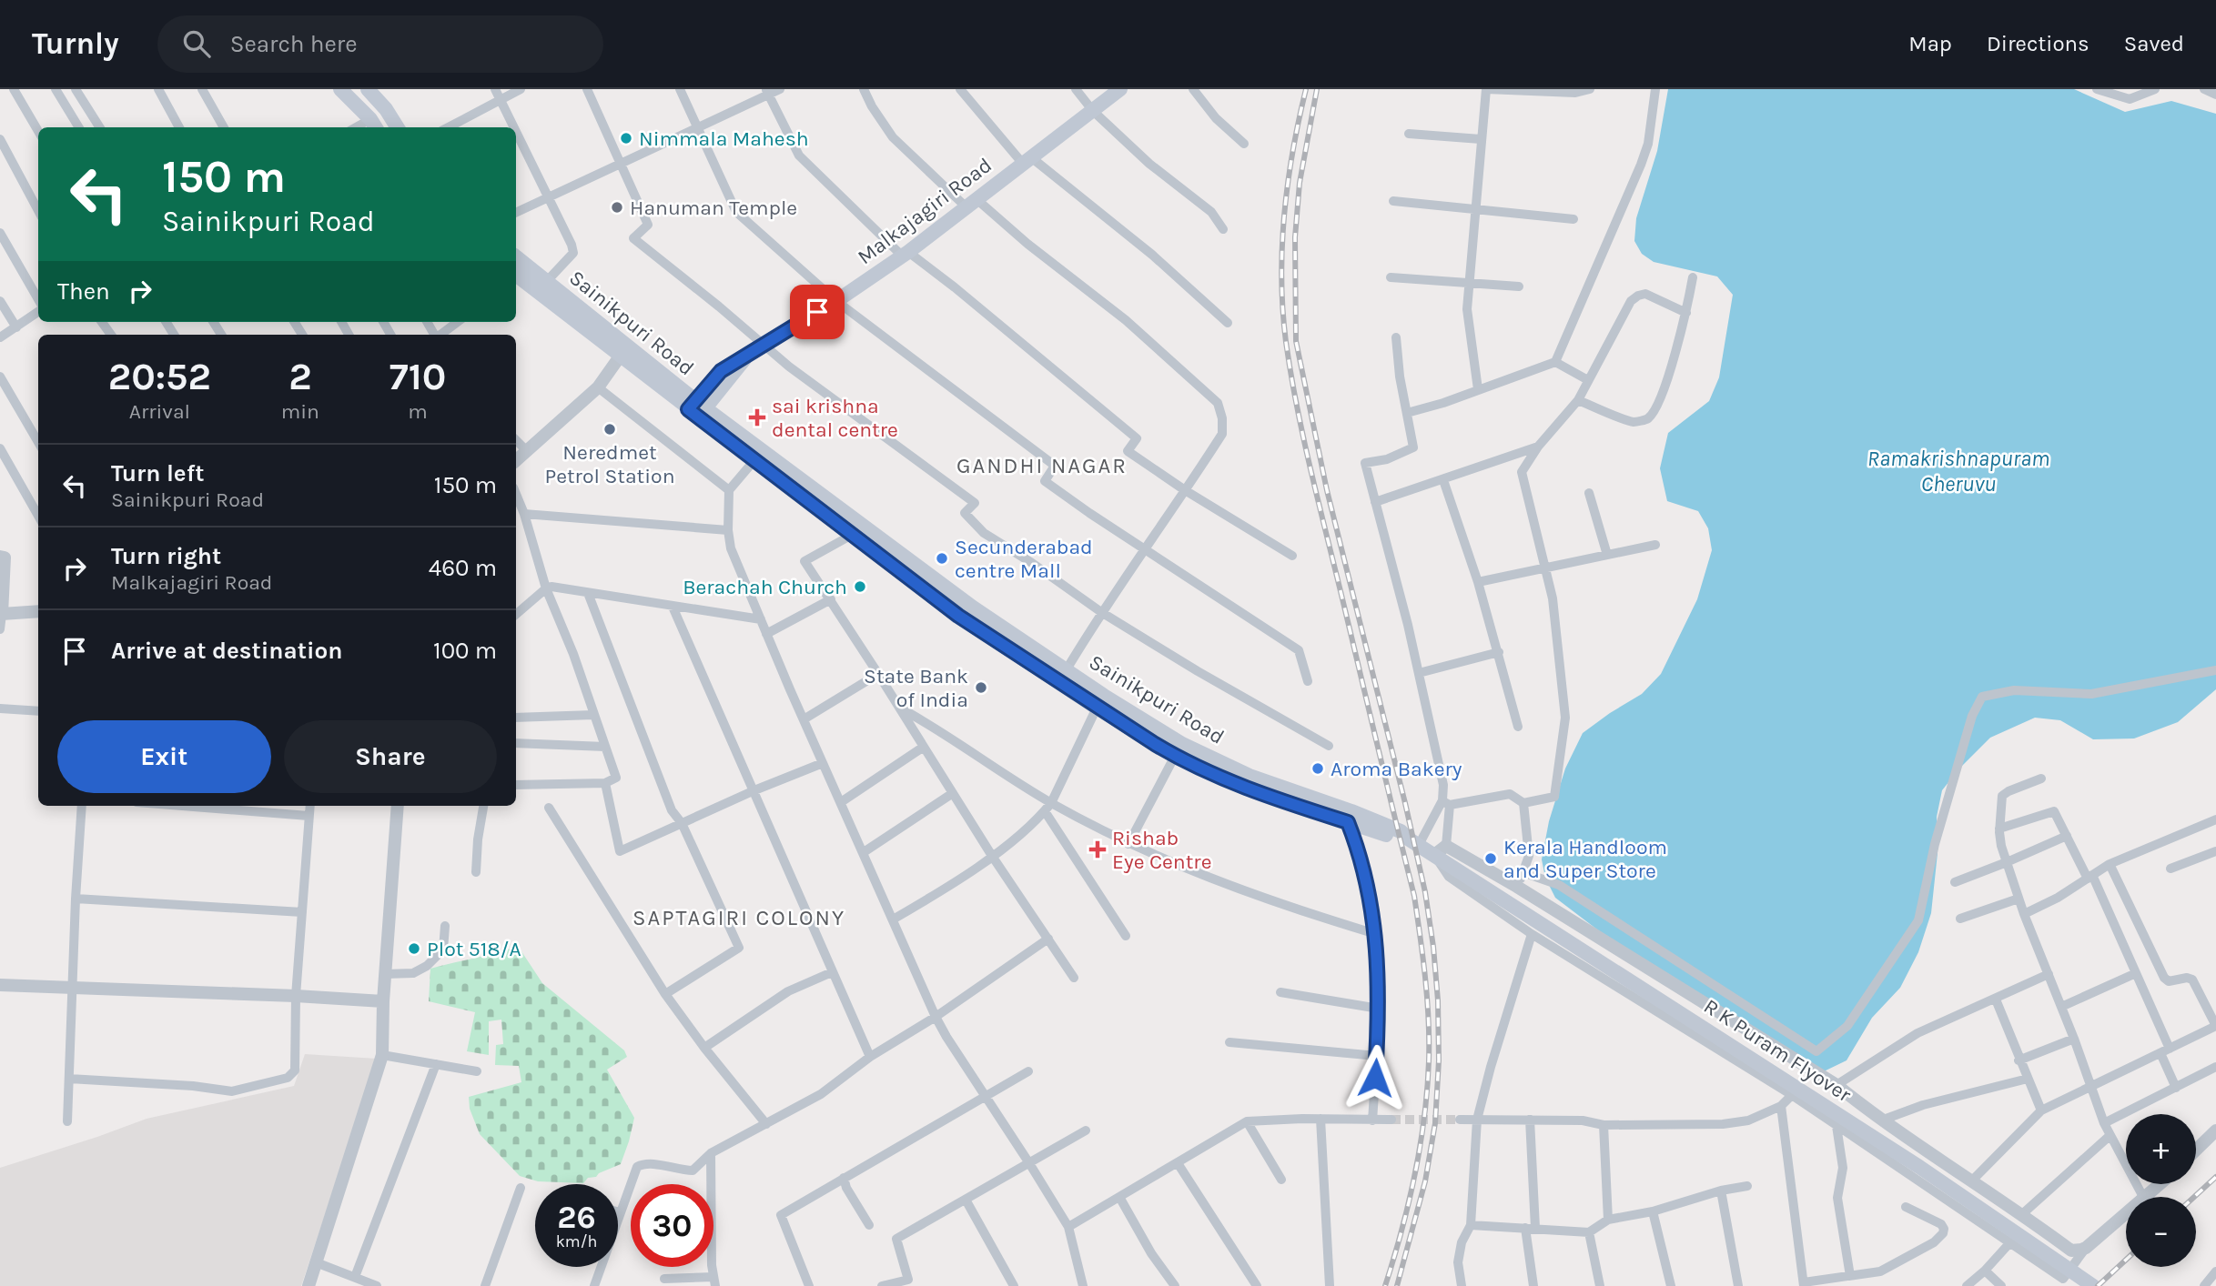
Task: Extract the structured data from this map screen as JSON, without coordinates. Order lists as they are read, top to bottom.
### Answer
{
  "streets": {
    "main road": ["Malkajagiri Road", "Sainikpuri Road", "R K Puram Flyover"]
  },
  "crossings": [
    ["Malkajagiri Road", "Sainikpuri Road"],
    ["Sainikpuri Road", "R K Puram Flyover"]
  ],
  "districts": ["GANDHI NAGAR", "SAPTAGIRI COLONY"],
  "water": ["Ramakrishnapuram Cheruvu"],
  "places": {
    "other": [
      "Nimmala Mahesh",
      "Hanuman Temple",
      "Neredmet Petrol Station",
      "Secunderabad centre Mall",
      "Berachah Church",
      "State Bank of India",
      "Aroma Bakery",
      "Kerala Handloom and Super Store",
      "Plot 518/A"
    ],
    "health": ["sai krishna dental centre", "Rishab Eye Centre"]
  },
  "page": {
    "header": "Turnly",
    "search": "Search here",
    "nav": ["Map", "Directions", "Saved"],
    "turn": ["150 m", "Sainikpuri Road"],
    "then": "Then",
    "eta": [
      "20:52",
      "Arrival",
      "2",
      "min",
      "710",
      "m"
    ],
    "list": [
      {
        "name": "Turn left",
        "note": "Sainikpuri Road",
        "value": "150 m"
      },
      {
        "name": "Turn right",
        "note": "Malkajagiri Road",
        "value": "460 m"
      },
      {
        "name": "Arrive at destination",
        "value": "100 m"
      }
    ],
    "buttons": ["Exit", "Share"],
    "map_buttons": ["+", "−"],
    "speed": "26 km/h",
    "limit": "30"
  }
}
